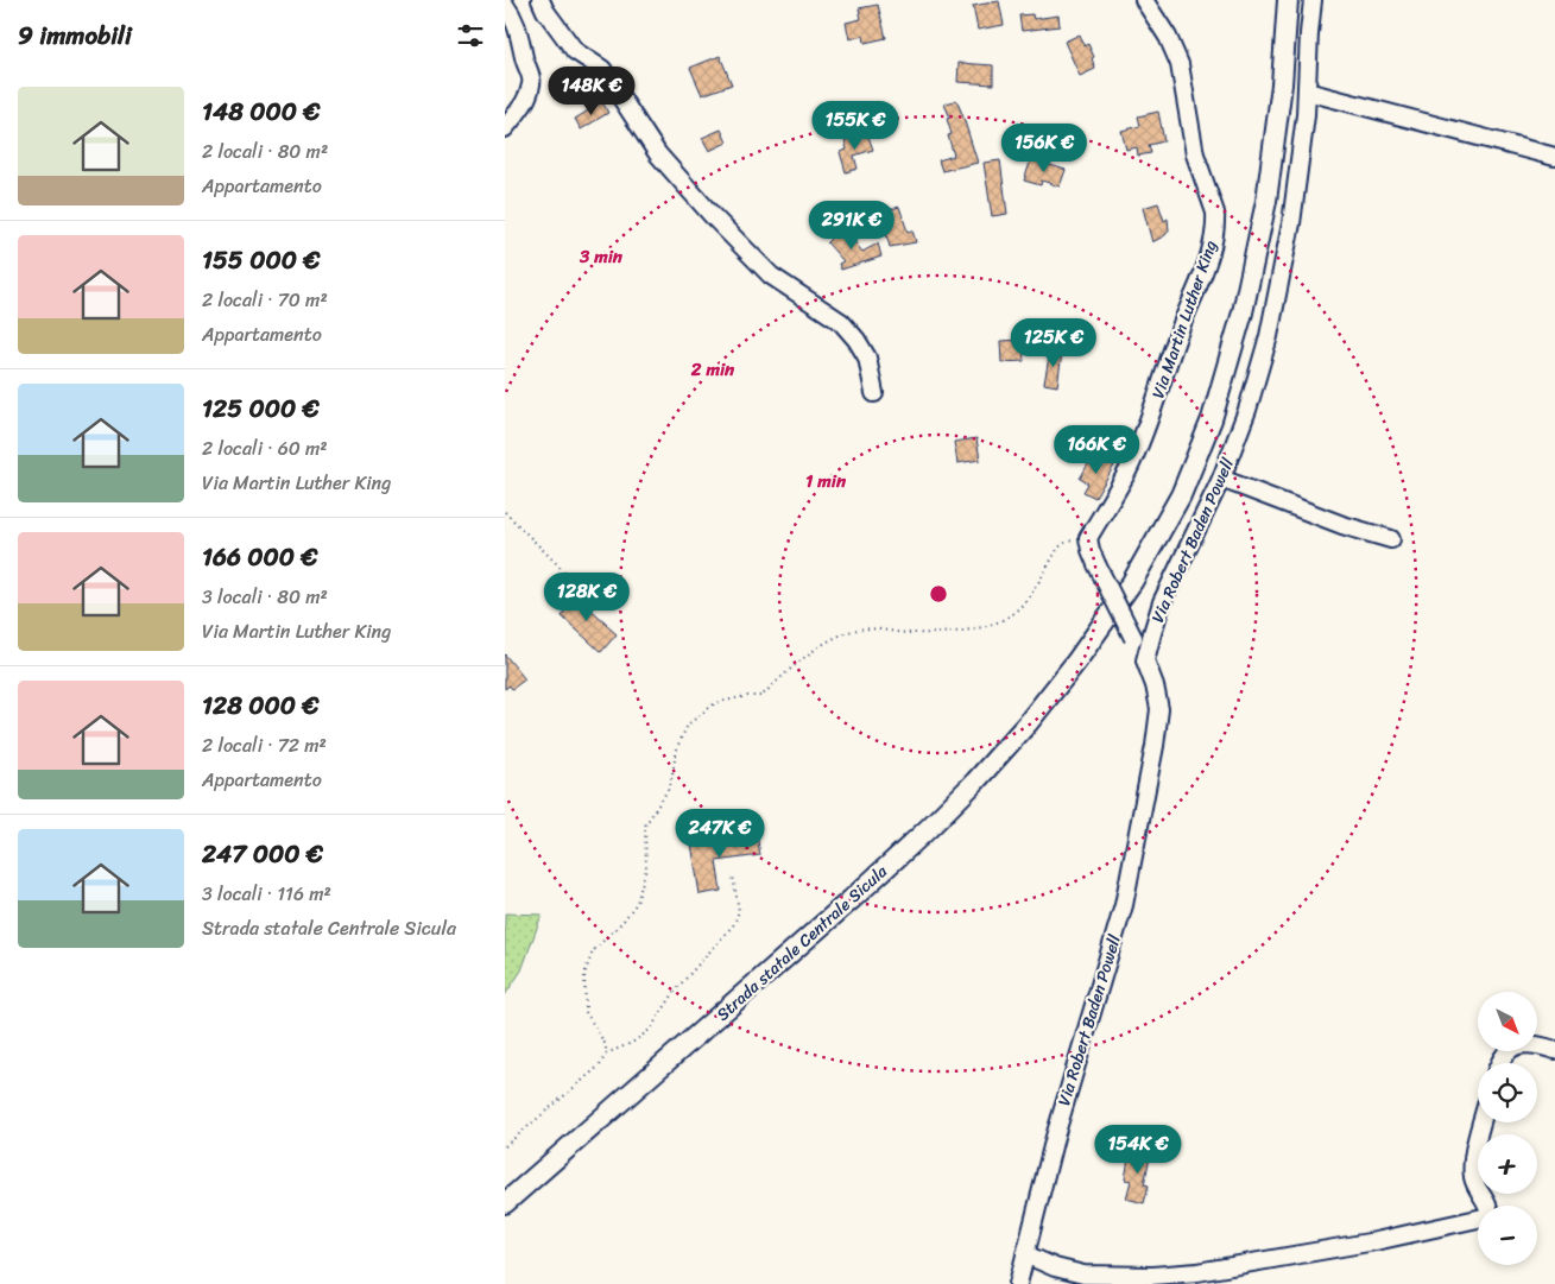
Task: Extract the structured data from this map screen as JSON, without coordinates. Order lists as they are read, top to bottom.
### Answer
{
  "streets": {
    "main road": ["Strada statale Centrale Sicula"],
    "street": ["Via Martin Luther King", "Via Robert Baden Powell"]
  },
  "north": "bottom right",
  "page": {
    "heading": "9 immobili",
    "price": [
      "148K €",
      "155K €",
      "156K €",
      "291K €",
      "125K €",
      "166K €",
      "128K €",
      "247K €",
      "154K €"
    ],
    "list": [
      {
        "name": "148 000 €",
        "note": "2 locali · 80 m² · Appartamento"
      },
      {
        "name": "155 000 €",
        "note": "2 locali · 70 m² · Appartamento"
      },
      {
        "name": "125 000 €",
        "note": "2 locali · 60 m² · Via Martin Luther King"
      },
      {
        "name": "166 000 €",
        "note": "3 locali · 80 m² · Via Martin Luther King"
      },
      {
        "name": "128 000 €",
        "note": "2 locali · 72 m² · Appartamento"
      },
      {
        "name": "247 000 €",
        "note": "3 locali · 116 m² · Strada statale Centrale Sicula"
      }
    ],
    "map_buttons": ["+", "−"]
  },
  "rings": ["3 min", "2 min", "1 min"]
}
